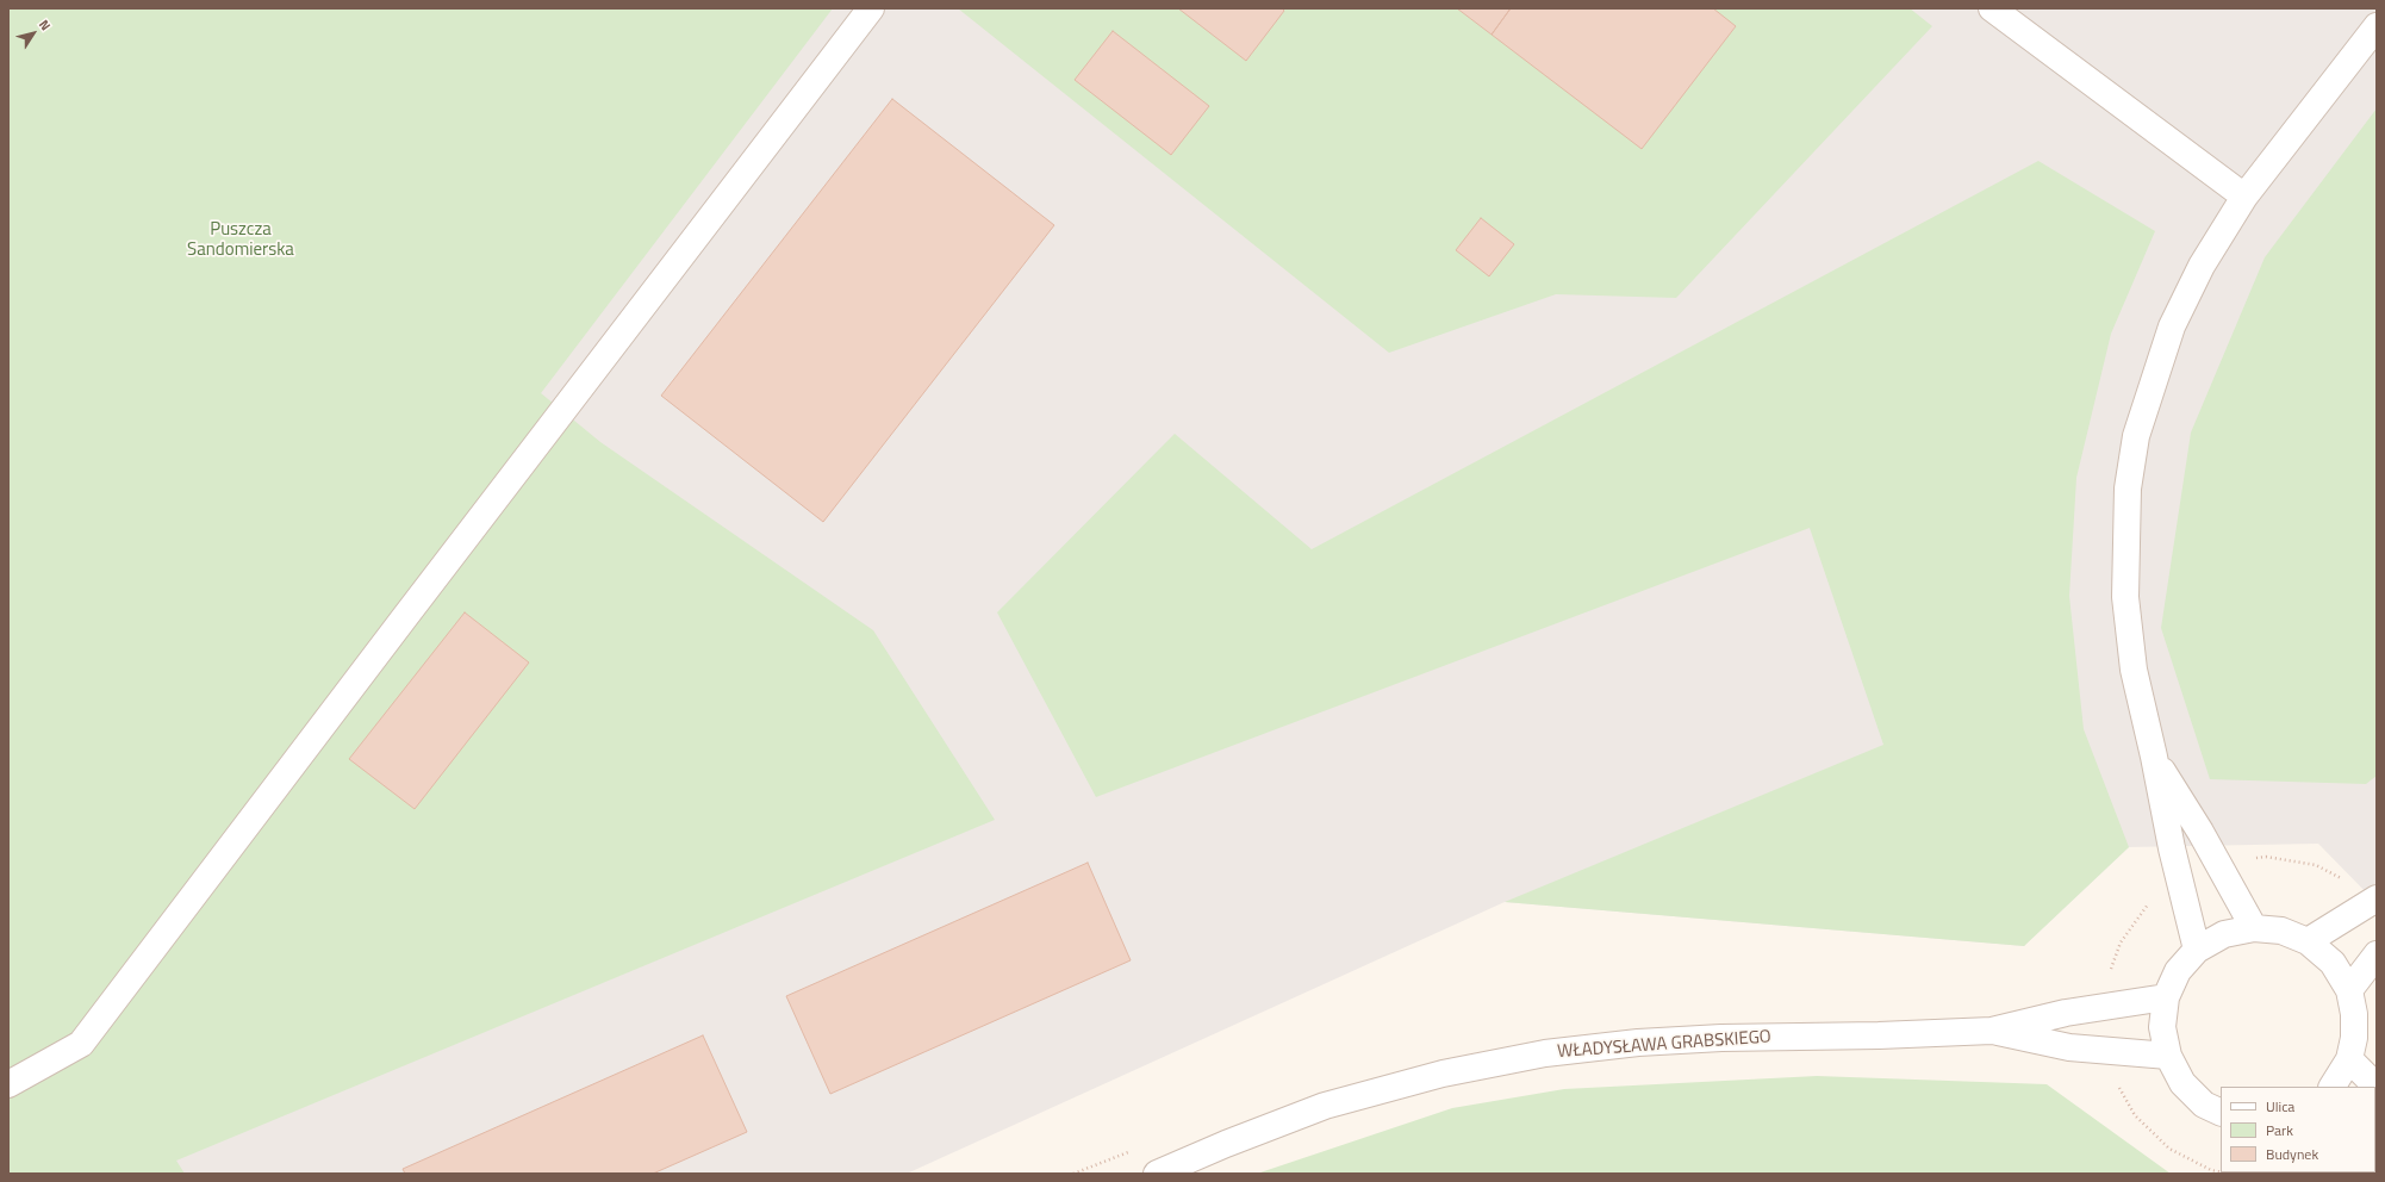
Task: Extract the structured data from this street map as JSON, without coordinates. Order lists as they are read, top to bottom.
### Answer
{
  "streets": {
    "street": ["WŁADYSŁAWA GRABSKIEGO"]
  },
  "parks": ["Puszcza Sandomierska"],
  "legend": ["Ulica", "Park", "Budynek"],
  "north": "top right"
}
